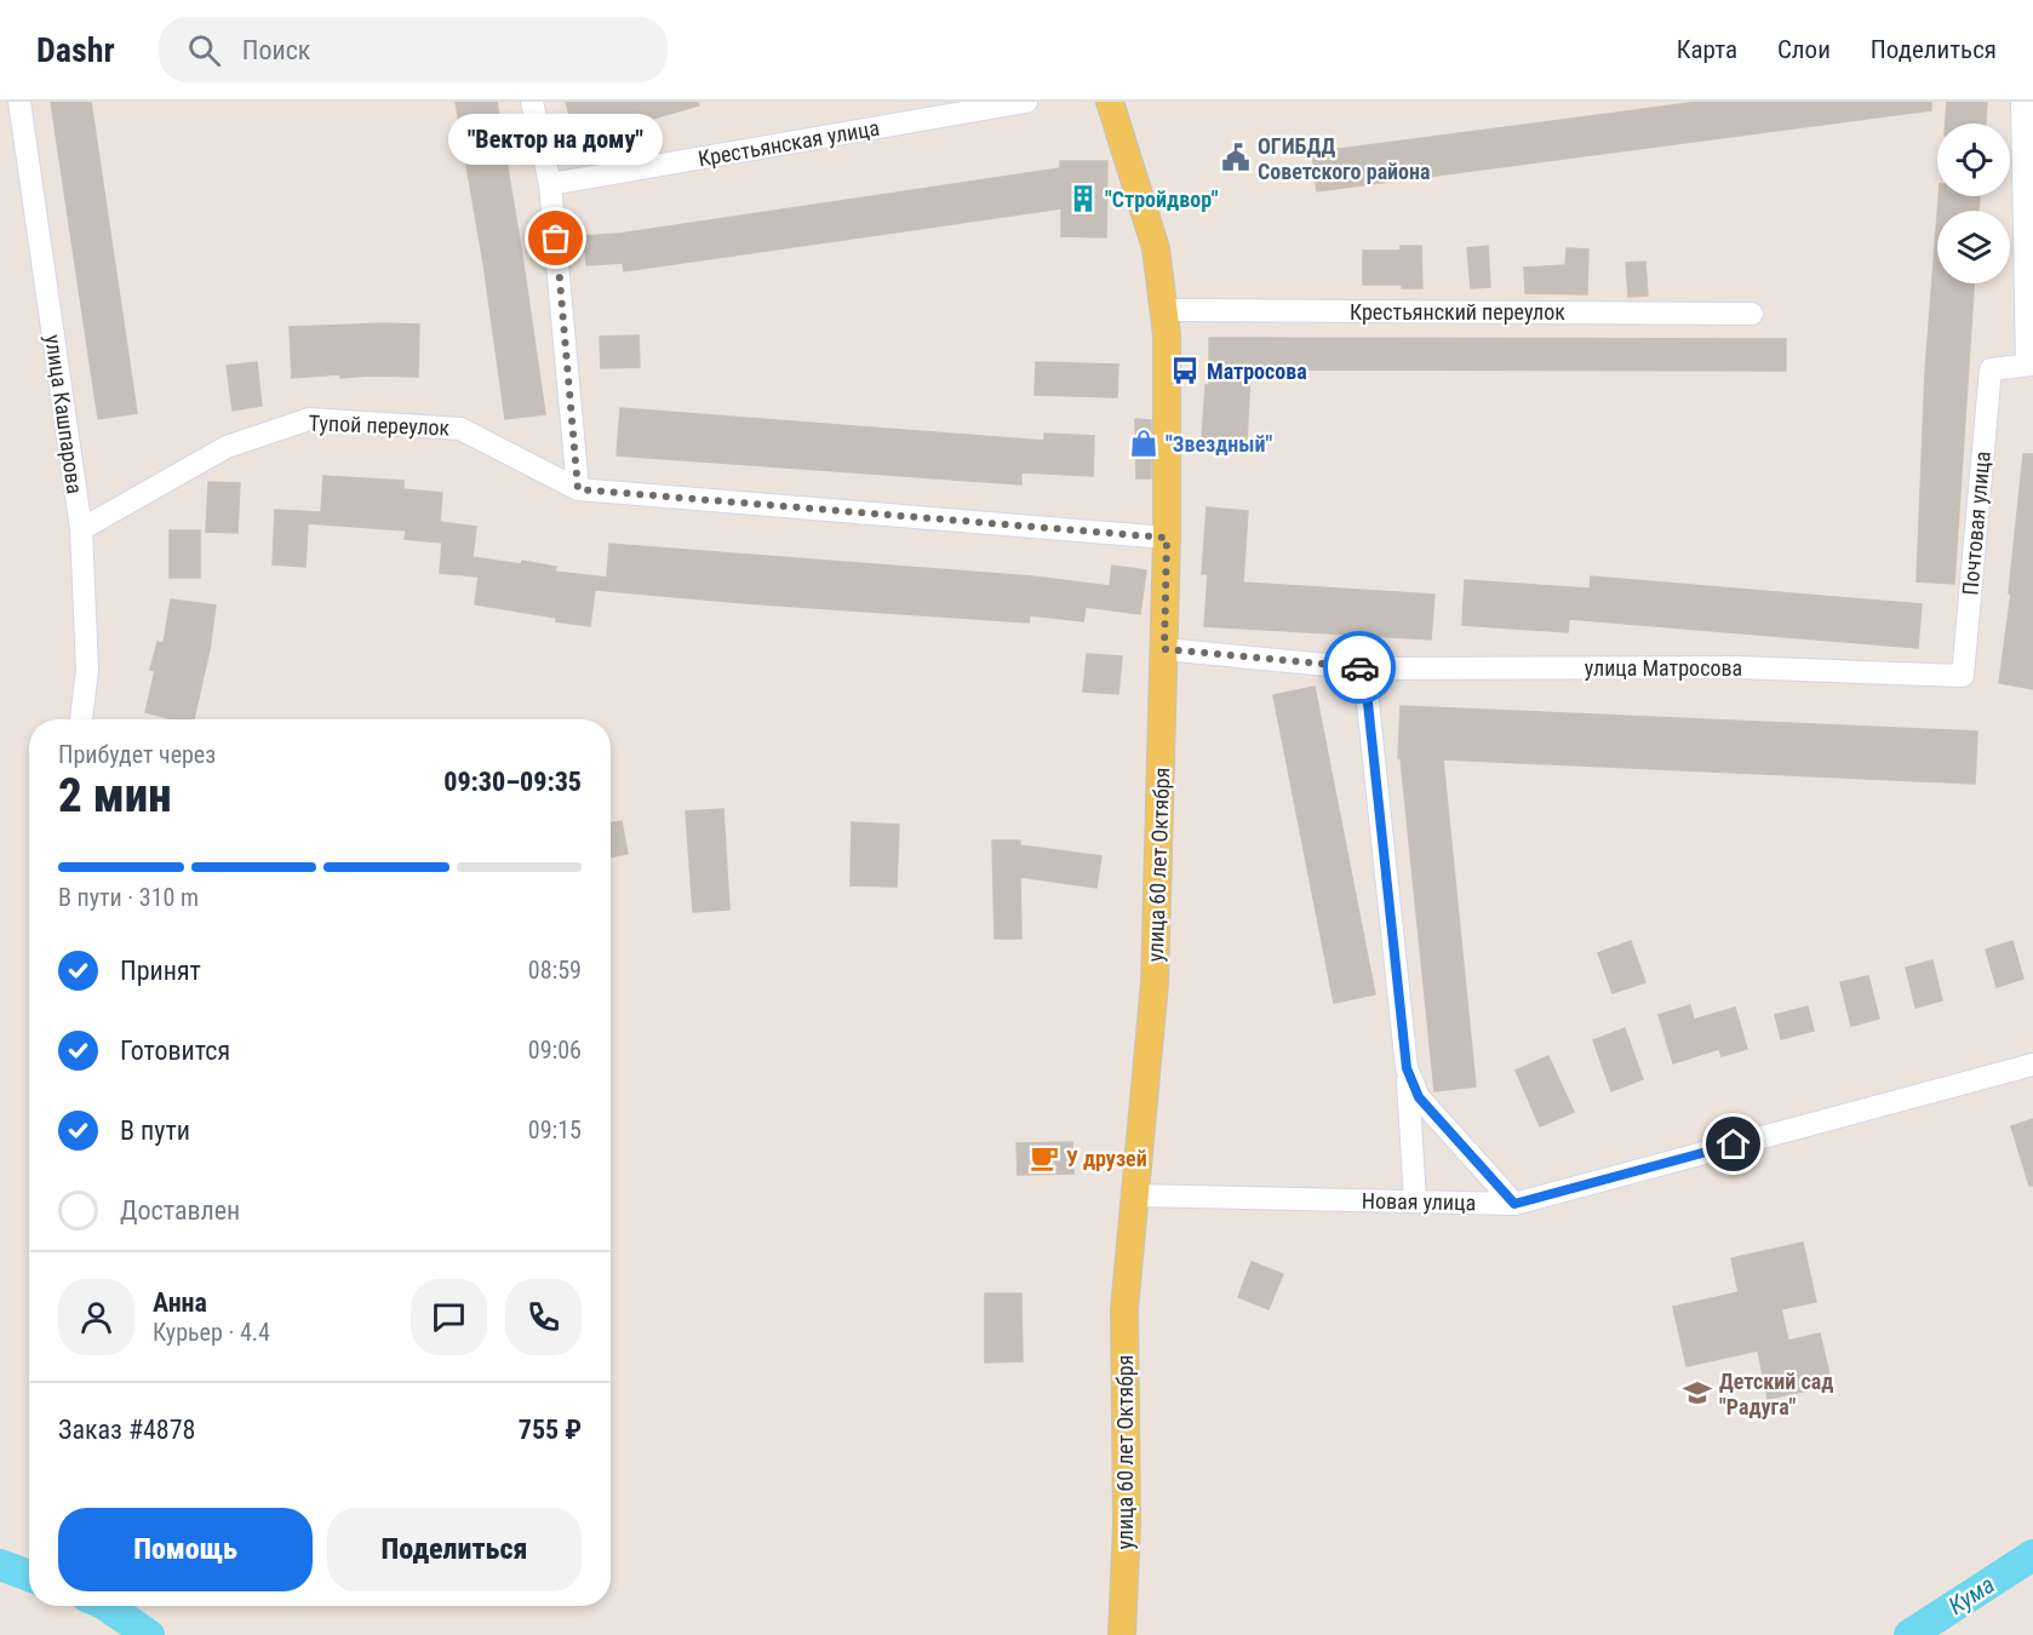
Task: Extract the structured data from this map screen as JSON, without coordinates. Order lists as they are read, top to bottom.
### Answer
{
  "streets": {
    "main road": ["улица 60 лет Октября"],
    "street": [
      "Крестьянская улица",
      "Крестьянский переулок",
      "улица Кашпарова",
      "Тупой переулок",
      "Почтовая улица",
      "улица Матросова",
      "Новая улица"
    ]
  },
  "crossings": [
    ["Крестьянский переулок", "улица 60 лет Октября"],
    ["улица Кашпарова", "Тупой переулок"],
    ["Тупой переулок", "улица 60 лет Октября"],
    ["Почтовая улица", "улица Матросова"],
    ["улица Матросова", "улица 60 лет Октября"],
    ["улица 60 лет Октября", "Новая улица"]
  ],
  "water": ["Кума"],
  "places": {
    "public building": ["ОГИБДД Советского района"],
    "building": ["\"Стройдвор\""],
    "other": ["\"Вектор на дому\""],
    "bus stop": ["Матросова"],
    "shop": ["\"Звездный\""],
    "cafe": ["У друзей"],
    "school or university": ["Детский сад \"Радуга\""]
  },
  "page": {
    "header": "Dashr",
    "search": "Поиск",
    "nav": ["Карта", "Слои", "Поделиться"],
    "bubble": "\"Вектор на дому\"",
    "heading": ["2 мин", "Прибудет через", "09:30–09:35"],
    "panel": [
      "Анна",
      "Курьер · 4.4",
      "Заказ #4878",
      "755 ₽"
    ],
    "bar": "В пути · 310 m",
    "list": [
      ["Принят", "08:59"],
      ["Готовится", "09:06"],
      ["В пути", "09:15"],
      "Доставлен"
    ],
    "buttons": ["Помощь", "Поделиться"]
  }
}
